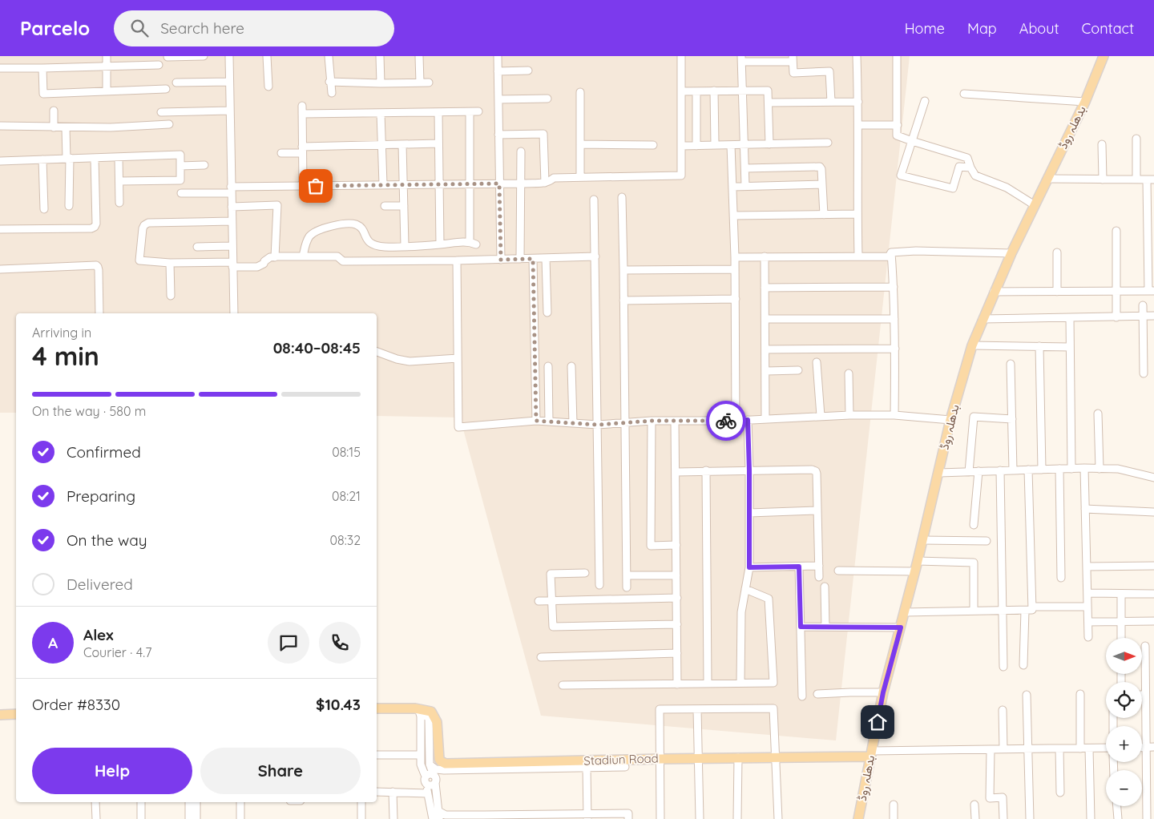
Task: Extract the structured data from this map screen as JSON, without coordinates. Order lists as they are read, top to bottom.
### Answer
{
  "streets": {
    "main road": ["بدھلہ روڈ", "Stadiun Road"]
  },
  "crossings": [
    ["بدھلہ روڈ", "Stadiun Road"]
  ],
  "north": "right",
  "page": {
    "header": "Parcelo",
    "search": "Search here",
    "nav": [
      "Home",
      "Map",
      "About",
      "Contact"
    ],
    "heading": ["4 min", "Arriving in", "08:40–08:45"],
    "panel": [
      "Alex",
      "Courier · 4.7",
      "Order #8330",
      "$10.43"
    ],
    "bar": "On the way · 580 m",
    "list": [
      ["Confirmed", "08:15"],
      ["Preparing", "08:21"],
      ["On the way", "08:32"],
      "Delivered"
    ],
    "round": "A",
    "map_buttons": ["+", "−"],
    "buttons": ["Help", "Share"]
  }
}
